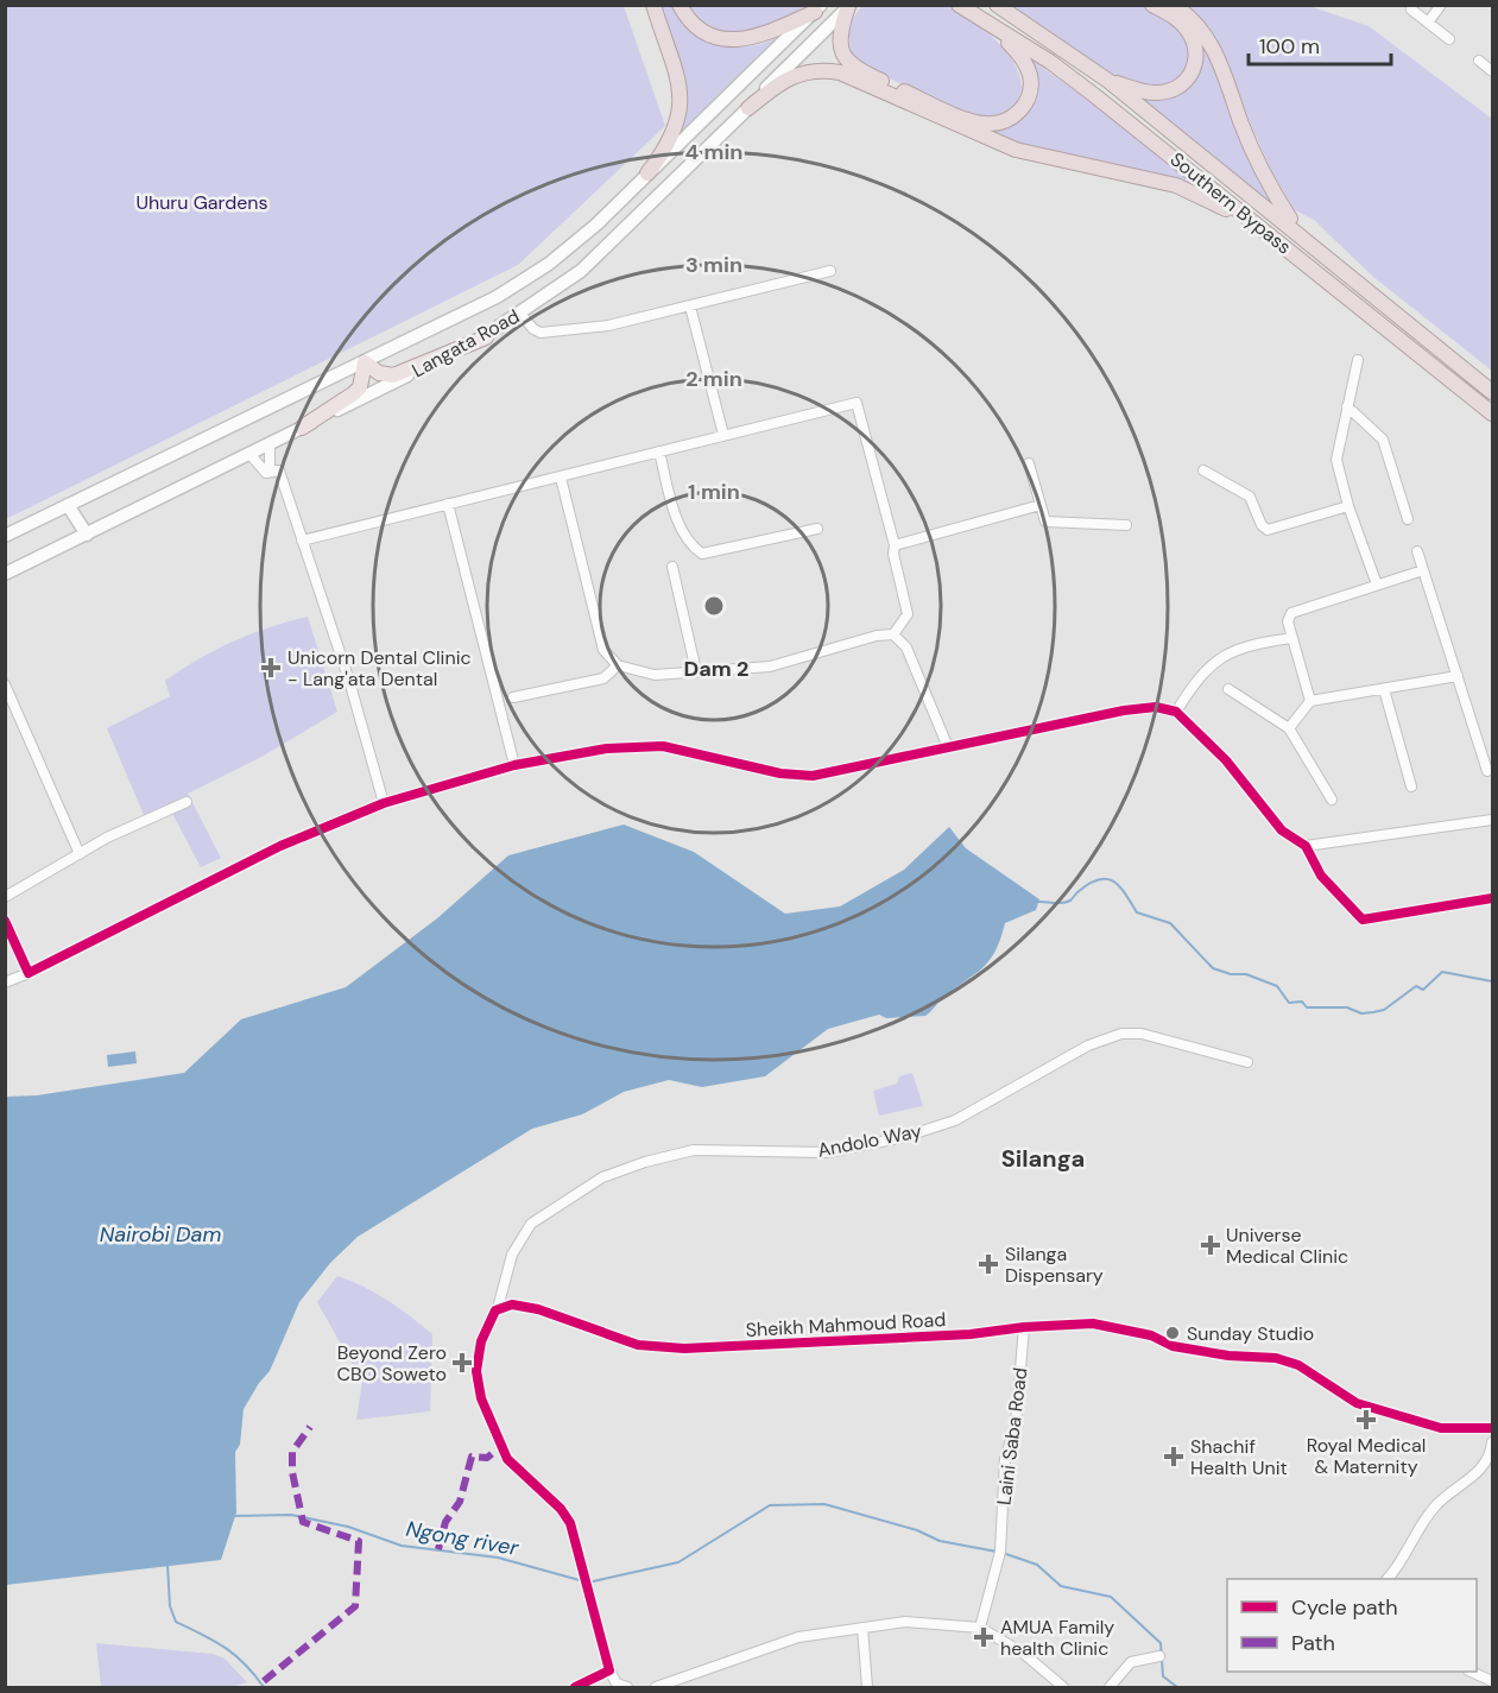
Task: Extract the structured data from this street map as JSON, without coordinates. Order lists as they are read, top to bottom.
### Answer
{
  "streets": {
    "highway": ["Southern Bypass"],
    "main road": ["Langata Road"],
    "street": ["Andolo Way", "Sheikh Mahmoud Road", "Laini Saba Road"]
  },
  "crossings": [
    ["Andolo Way", "Sheikh Mahmoud Road"],
    ["Sheikh Mahmoud Road", "Laini Saba Road"]
  ],
  "districts": ["Dam 2", "Silanga"],
  "water": ["Nairobi Dam", "Ngong river"],
  "parks": ["Uhuru Gardens"],
  "places": {
    "health": [
      "Unicorn Dental Clinic - Lang'ata Dental",
      "Universe Medical Clinic",
      "Silanga Dispensary",
      "Beyond Zero CBO Soweto",
      "Royal Medical & Maternity",
      "Shachif Health Unit",
      "AMUA Family health Clinic"
    ],
    "other": ["Sunday Studio"]
  },
  "legend": ["Cycle path", "Path"],
  "scale_bar": "100 m",
  "rings": [
    "4 min",
    "3 min",
    "2 min",
    "1 min"
  ]
}
